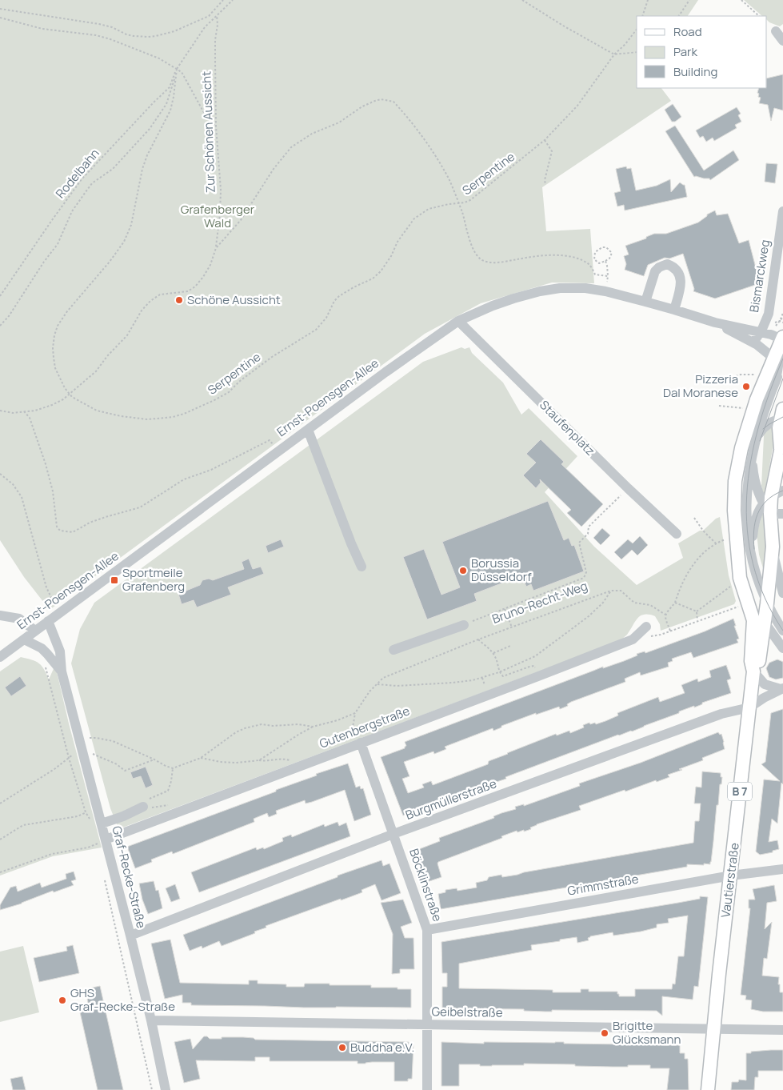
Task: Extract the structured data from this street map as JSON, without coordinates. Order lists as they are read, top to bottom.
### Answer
{
  "streets": {
    "main road": ["B 7", "Vautierstraße"],
    "street": [
      "Bismarckweg",
      "Ernst-Poensgen-Allee",
      "Staufenplatz",
      "Gutenbergstraße",
      "Burgmüllerstraße",
      "Graf-Recke-Straße",
      "Böcklinstraße",
      "Grimmstraße",
      "Geibelstraße"
    ],
    "path": [
      "Zur Schönen Aussicht",
      "Rodelbahn",
      "Serpentine",
      "Bruno-Recht-Weg"
    ]
  },
  "crossings": [
    ["Bismarckweg", "Ernst-Poensgen-Allee"],
    ["Ernst-Poensgen-Allee", "Staufenplatz"],
    ["Ernst-Poensgen-Allee", "Graf-Recke-Straße"],
    ["Bruno-Recht-Weg", "Gutenbergstraße"],
    ["Gutenbergstraße", "Graf-Recke-Straße"],
    ["Gutenbergstraße", "Böcklinstraße"],
    ["B 7", "Vautierstraße"],
    ["Burgmüllerstraße", "Graf-Recke-Straße"],
    ["Burgmüllerstraße", "Vautierstraße"],
    ["Burgmüllerstraße", "Böcklinstraße"],
    ["Graf-Recke-Straße", "Geibelstraße"],
    ["Vautierstraße", "Grimmstraße"],
    ["Vautierstraße", "Geibelstraße"],
    ["Böcklinstraße", "Grimmstraße"],
    ["Böcklinstraße", "Geibelstraße"]
  ],
  "parks": ["Grafenberger Wald"],
  "places": {
    "other": [
      "Schöne Aussicht",
      "Pizzeria Dal Moranese",
      "Borussia Düsseldorf",
      "GHS Graf-Recke-Straße",
      "Brigitte Glücksmann",
      "Buddha e.V."
    ],
    "transit": ["Sportmeile Grafenberg"]
  },
  "legend": ["Road", "Park", "Building"]
}
